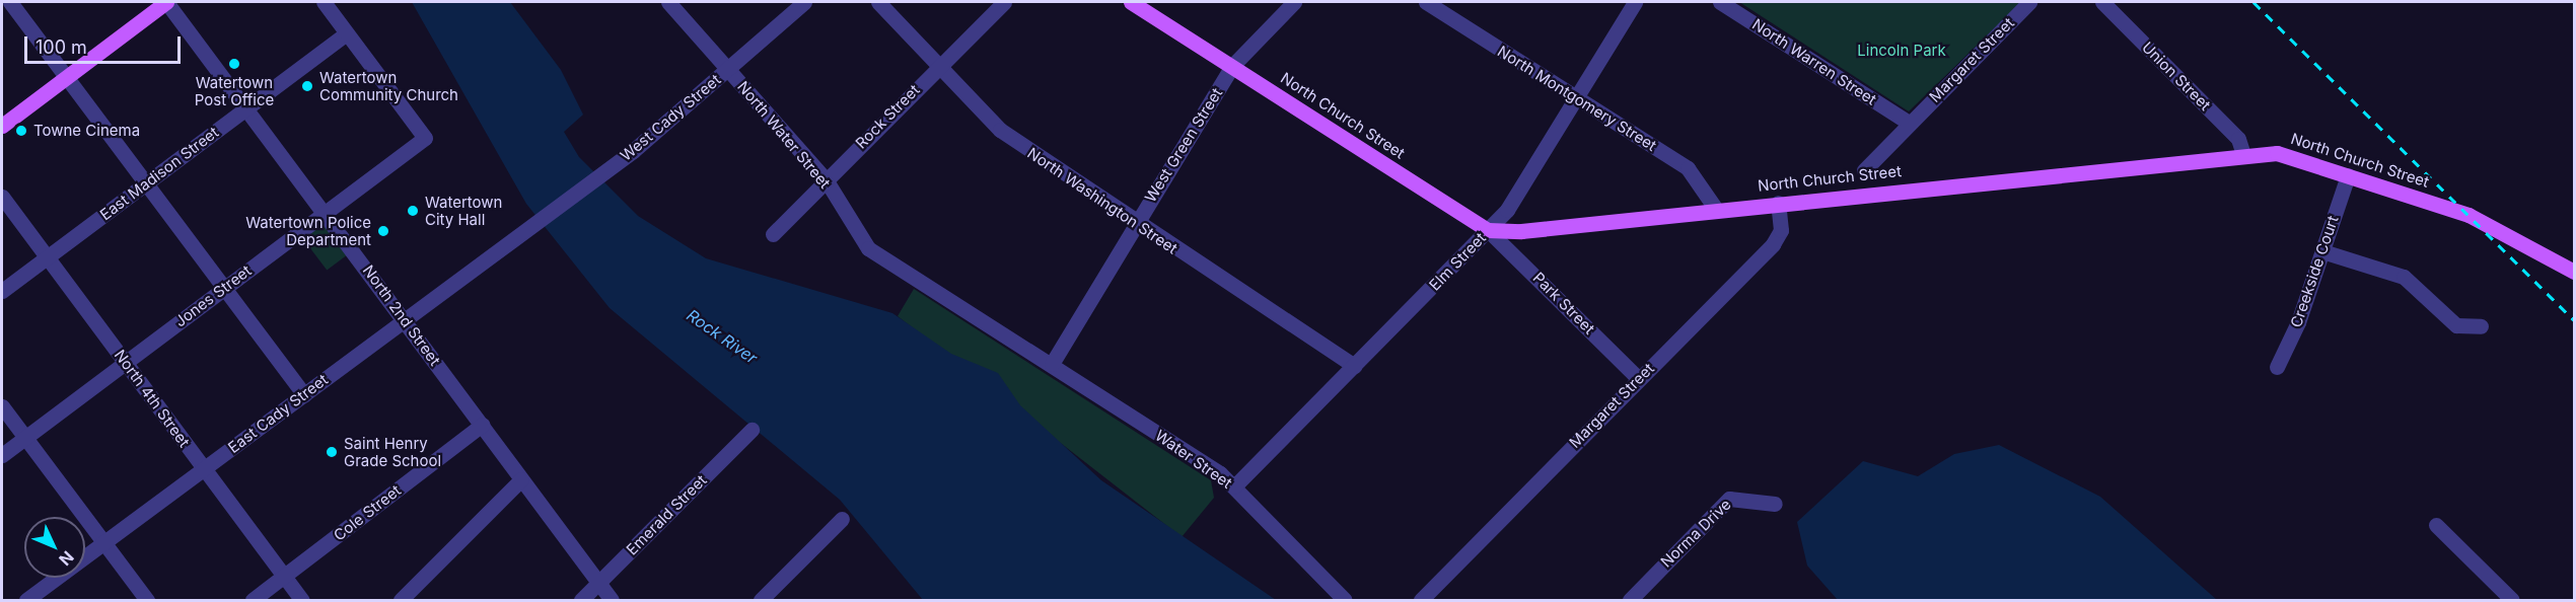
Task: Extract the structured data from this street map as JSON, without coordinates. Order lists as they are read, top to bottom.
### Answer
{
  "streets": {
    "main road": ["North Church Street"],
    "street": [
      "Margaret Street",
      "North Warren Street",
      "Union Street",
      "North Montgomery Street",
      "Rock Street",
      "West Cady Street",
      "North Water Street",
      "West Green Street",
      "East Madison Street",
      "North Washington Street",
      "Elm Street",
      "Creekside Court",
      "Jones Street",
      "Park Street",
      "North 2nd Street",
      "North 4th Street",
      "East Cady Street",
      "Water Street",
      "Cole Street",
      "Emerald Street",
      "Norma Drive"
    ]
  },
  "crossings": [
    ["Margaret Street", "North Warren Street"],
    ["Margaret Street", "North Church Street"],
    ["Margaret Street", "Park Street"],
    ["Union Street", "North Church Street"],
    ["North Montgomery Street", "North Church Street"],
    ["North Montgomery Street", "Elm Street"],
    ["North Church Street", "West Green Street"],
    ["North Church Street", "Elm Street"],
    ["North Church Street", "Creekside Court"],
    ["North Church Street", "Park Street"],
    ["Rock Street", "North Water Street"],
    ["Rock Street", "North Washington Street"],
    ["West Cady Street", "North Water Street"],
    ["West Cady Street", "East Cady Street"],
    ["North Water Street", "West Green Street"],
    ["North Water Street", "Water Street"],
    ["West Green Street", "North Washington Street"],
    ["West Green Street", "Water Street"],
    ["East Madison Street", "Jones Street"],
    ["East Madison Street", "North 2nd Street"],
    ["East Madison Street", "North 4th Street"],
    ["North Washington Street", "Elm Street"],
    ["Elm Street", "Park Street"],
    ["Elm Street", "Water Street"],
    ["Jones Street", "North 2nd Street"],
    ["Jones Street", "North 4th Street"],
    ["North 2nd Street", "East Cady Street"],
    ["North 2nd Street", "Cole Street"],
    ["North 2nd Street", "Emerald Street"],
    ["North 4th Street", "East Cady Street"],
    ["North 4th Street", "Cole Street"]
  ],
  "water": ["Rock River"],
  "parks": ["Lincoln Park"],
  "places": [
    "Watertown Post Office",
    "Watertown Community Church",
    "Towne Cinema",
    "Watertown City Hall",
    "Watertown Police Department",
    "Saint Henry Grade School"
  ],
  "scale_bar": "100 m",
  "north": "bottom right"
}
